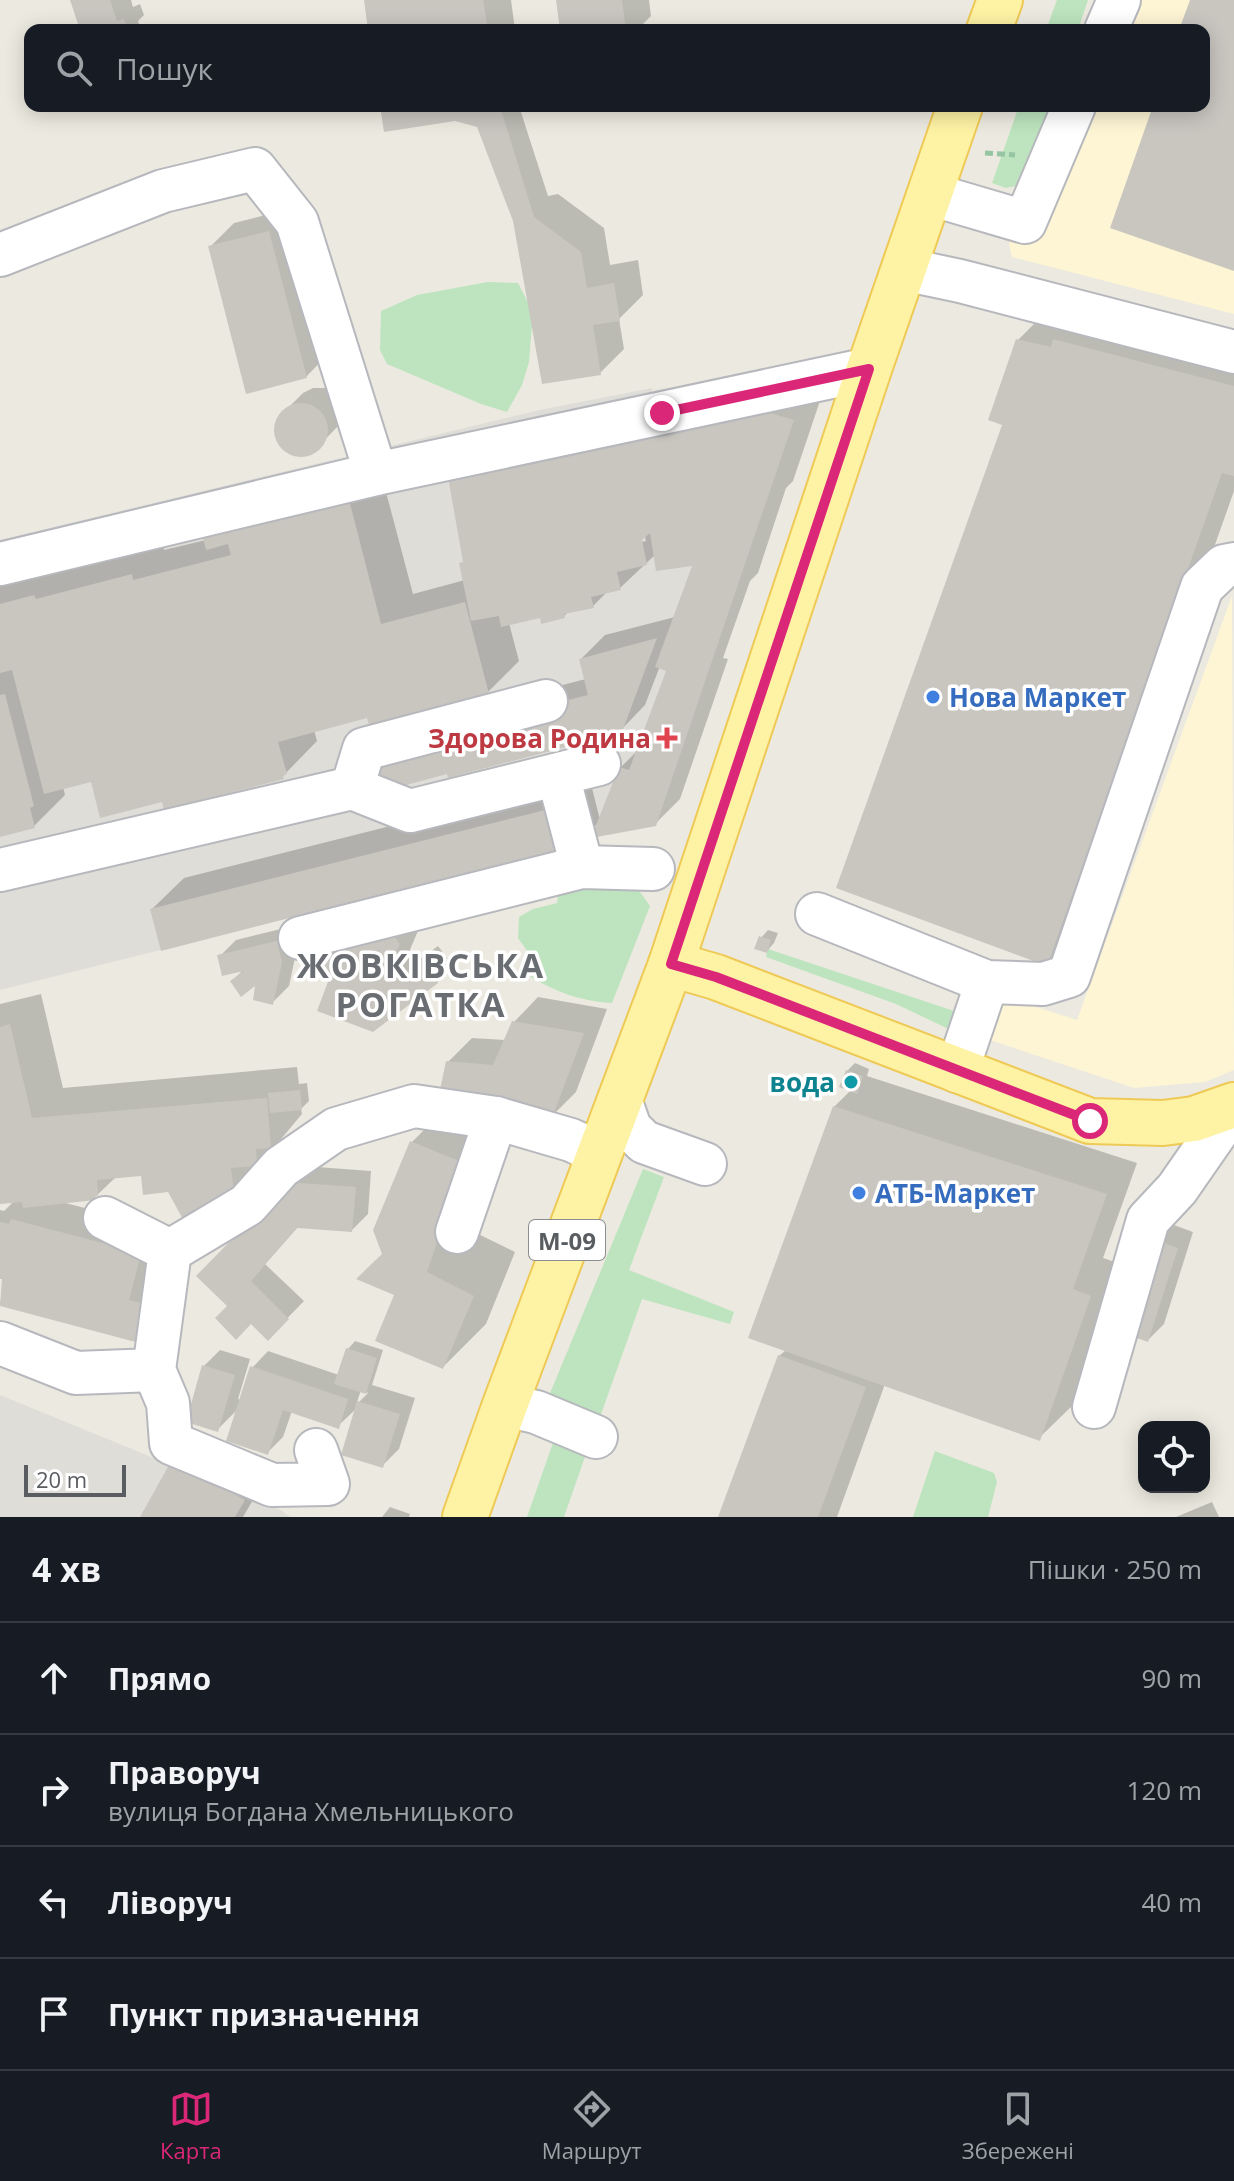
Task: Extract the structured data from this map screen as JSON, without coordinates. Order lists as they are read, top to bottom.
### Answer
{
  "streets": {
    "main road": ["М-09"]
  },
  "districts": ["ЖОВКІВСЬКА РОГАТКА"],
  "places": {
    "other": ["Нова Маркет", "вода", "АТБ-Маркет"],
    "health": ["Здорова Родина"]
  },
  "scale_bar": "20 m",
  "page": {
    "search": "Пошук",
    "scale": "20 m",
    "heading": ["4 хв", "Пішки · 250 m"],
    "list": [
      ["Прямо", "90 m"],
      ["Праворуч", "вулиця Богдана Хмельницького", "120 m"],
      ["Ліворуч", "40 m"],
      "Пункт призначення"
    ],
    "nav": ["Карта", "Маршрут", "Збережені"]
  }
}
